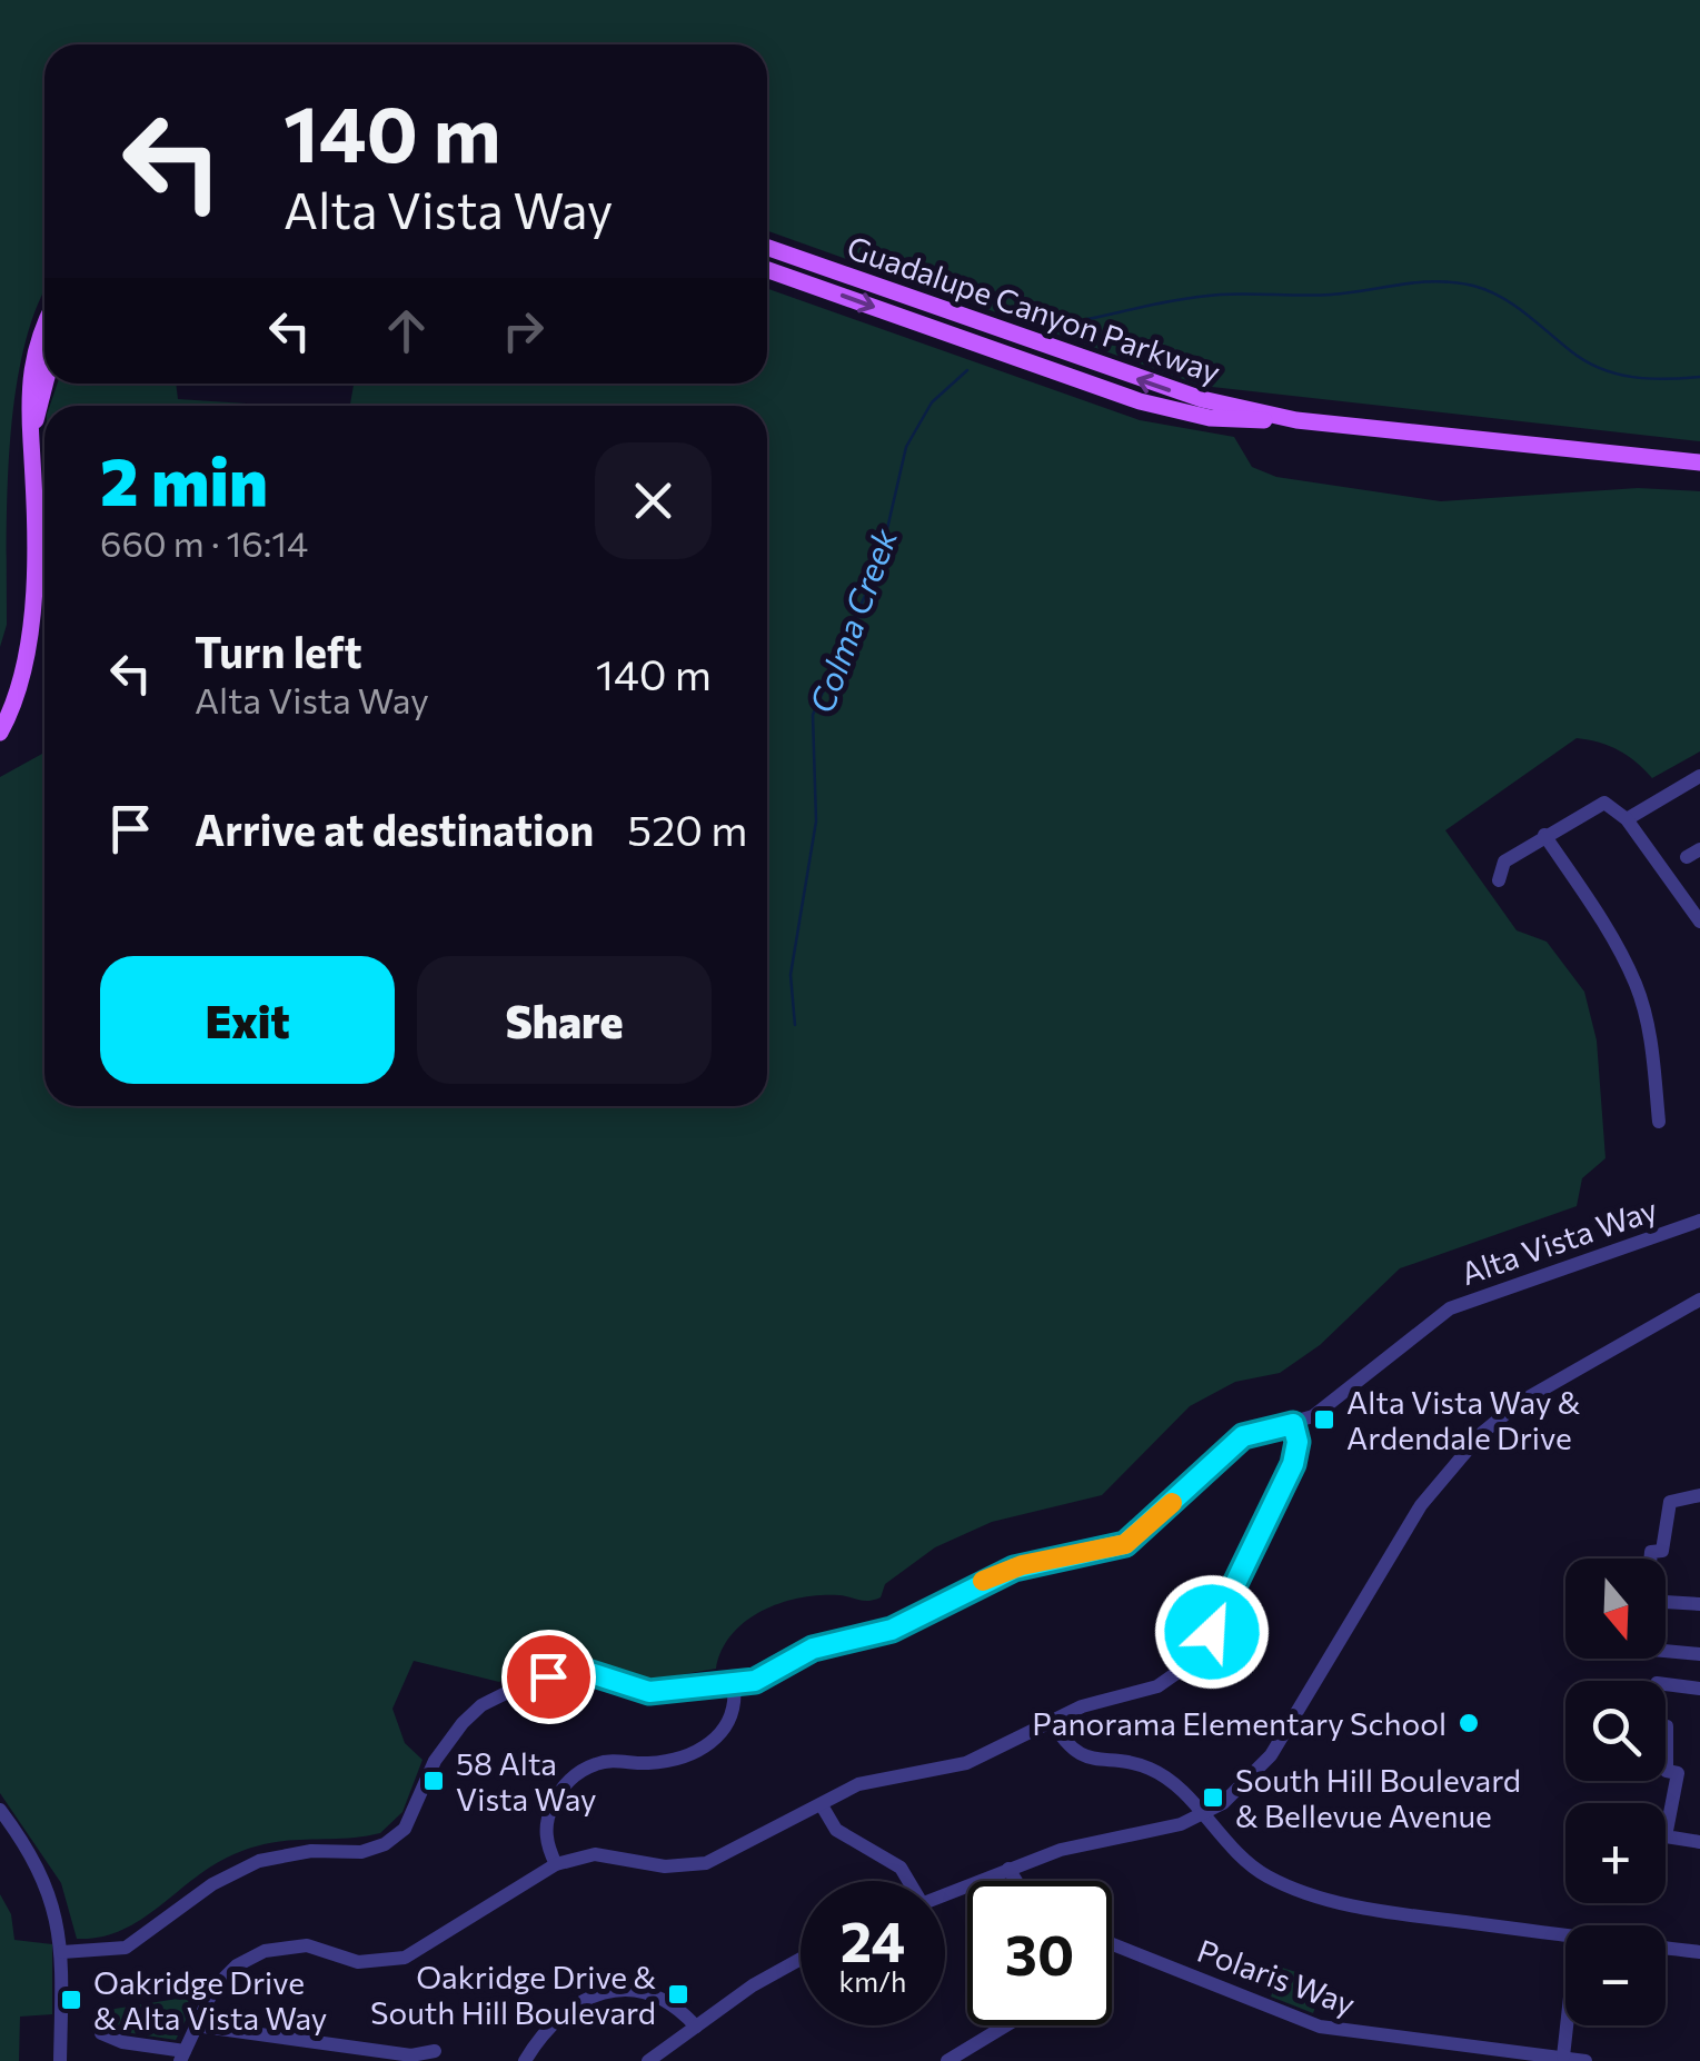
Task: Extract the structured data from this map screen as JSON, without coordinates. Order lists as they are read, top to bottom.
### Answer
{
  "streets": {
    "main road": ["Guadalupe Canyon Parkway"],
    "street": ["Alta Vista Way", "Polaris Way"]
  },
  "water": ["Colma Creek"],
  "places": {
    "transit": [
      "Alta Vista Way & Ardendale Drive",
      "58 Alta Vista Way",
      "South Hill Boulevard & Bellevue Avenue",
      "Oakridge Drive & South Hill Boulevard",
      "Oakridge Drive & Alta Vista Way"
    ],
    "other": ["Panorama Elementary School"]
  },
  "north": "bottom",
  "page": {
    "turn": ["140 m", "Alta Vista Way"],
    "heading": ["2 min", "660 m · 16:14"],
    "list": [
      {
        "name": "Turn left",
        "note": "Alta Vista Way",
        "value": "140 m"
      },
      {
        "name": "Arrive at destination",
        "value": "520 m"
      }
    ],
    "buttons": ["Exit", "Share"],
    "map_buttons": ["+", "−"],
    "speed": "24 km/h",
    "limit": "30"
  }
}
